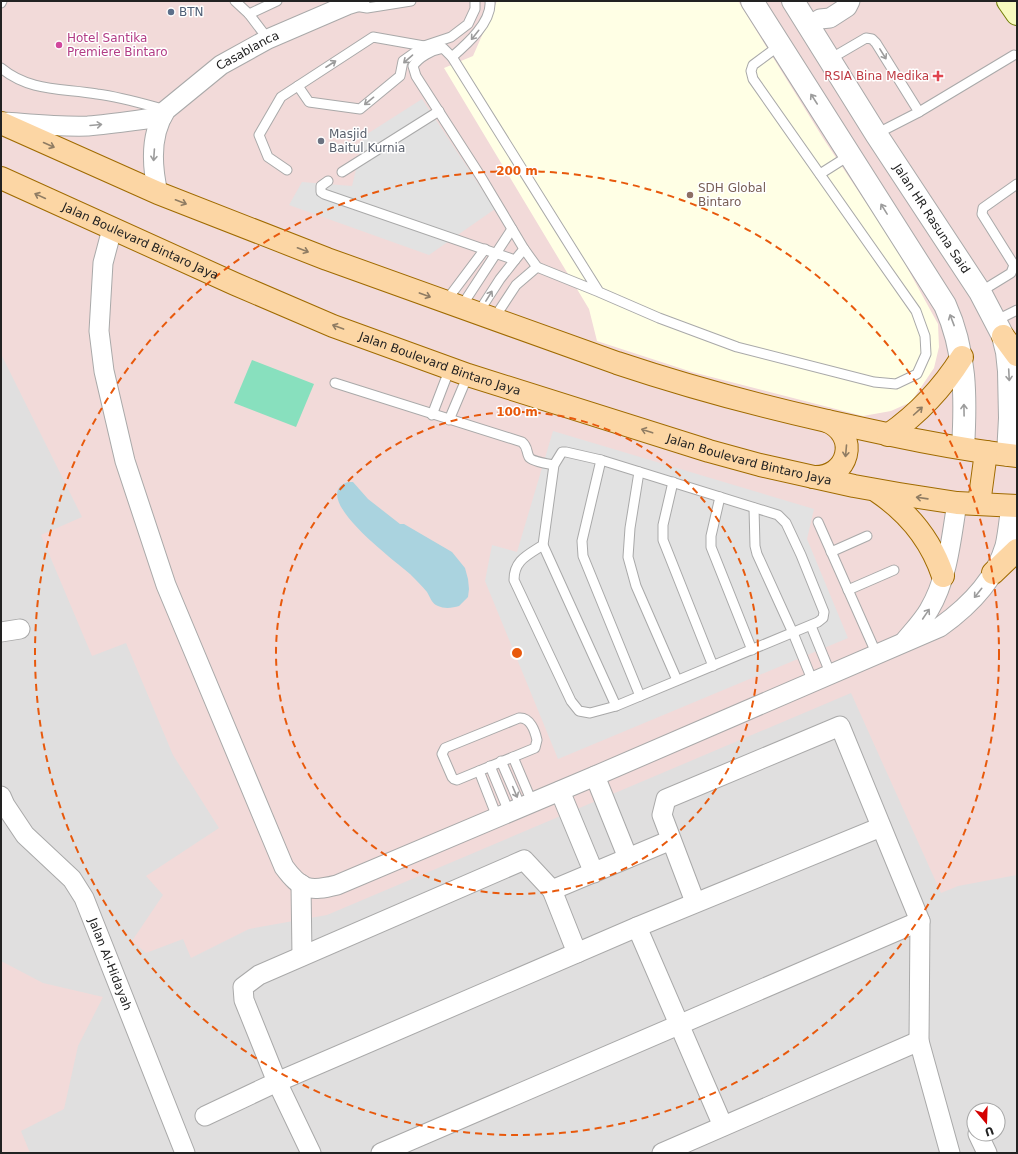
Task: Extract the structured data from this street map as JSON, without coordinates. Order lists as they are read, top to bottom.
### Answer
{
  "streets": {
    "main road": ["Jalan Boulevard Bintaro Jaya"],
    "street": ["Casablanca", "Jalan HR Rasuna Said", "Jalan Al-Hidayah"]
  },
  "places": {
    "other": [
      "BTN",
      "Hotel Santika Premiere Bintaro",
      "Masjid Baitul Kurnia",
      "SDH Global Bintaro"
    ],
    "health": ["RSIA Bina Medika"]
  },
  "north": "bottom",
  "rings": ["200 m", "100 m"]
}
